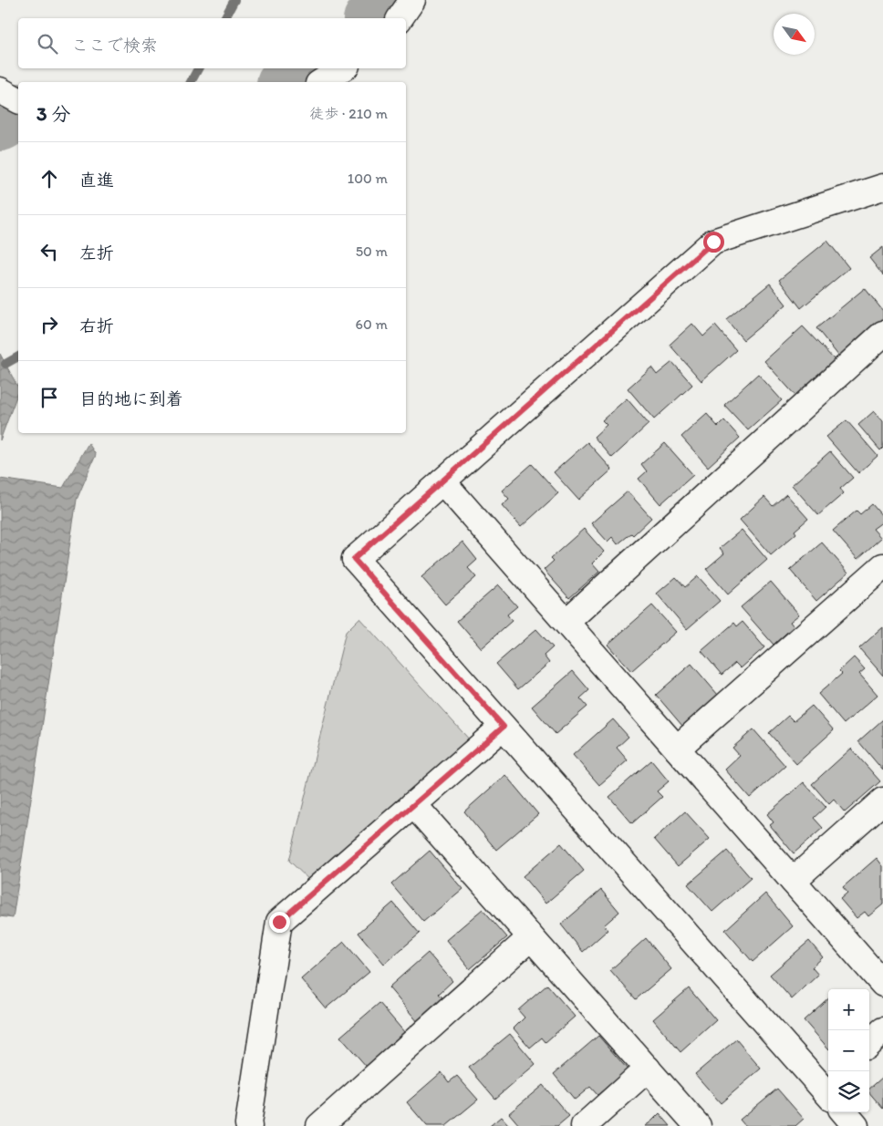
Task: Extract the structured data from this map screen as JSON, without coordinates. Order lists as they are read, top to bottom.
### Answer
{
  "north": "bottom right",
  "page": {
    "search": "ここで検索",
    "heading": ["3 分", "徒歩 · 210 m"],
    "list": [
      ["直進", "100 m"],
      ["左折", "50 m"],
      ["右折", "60 m"],
      "目的地に到着"
    ],
    "map_buttons": ["+", "−"]
  }
}
